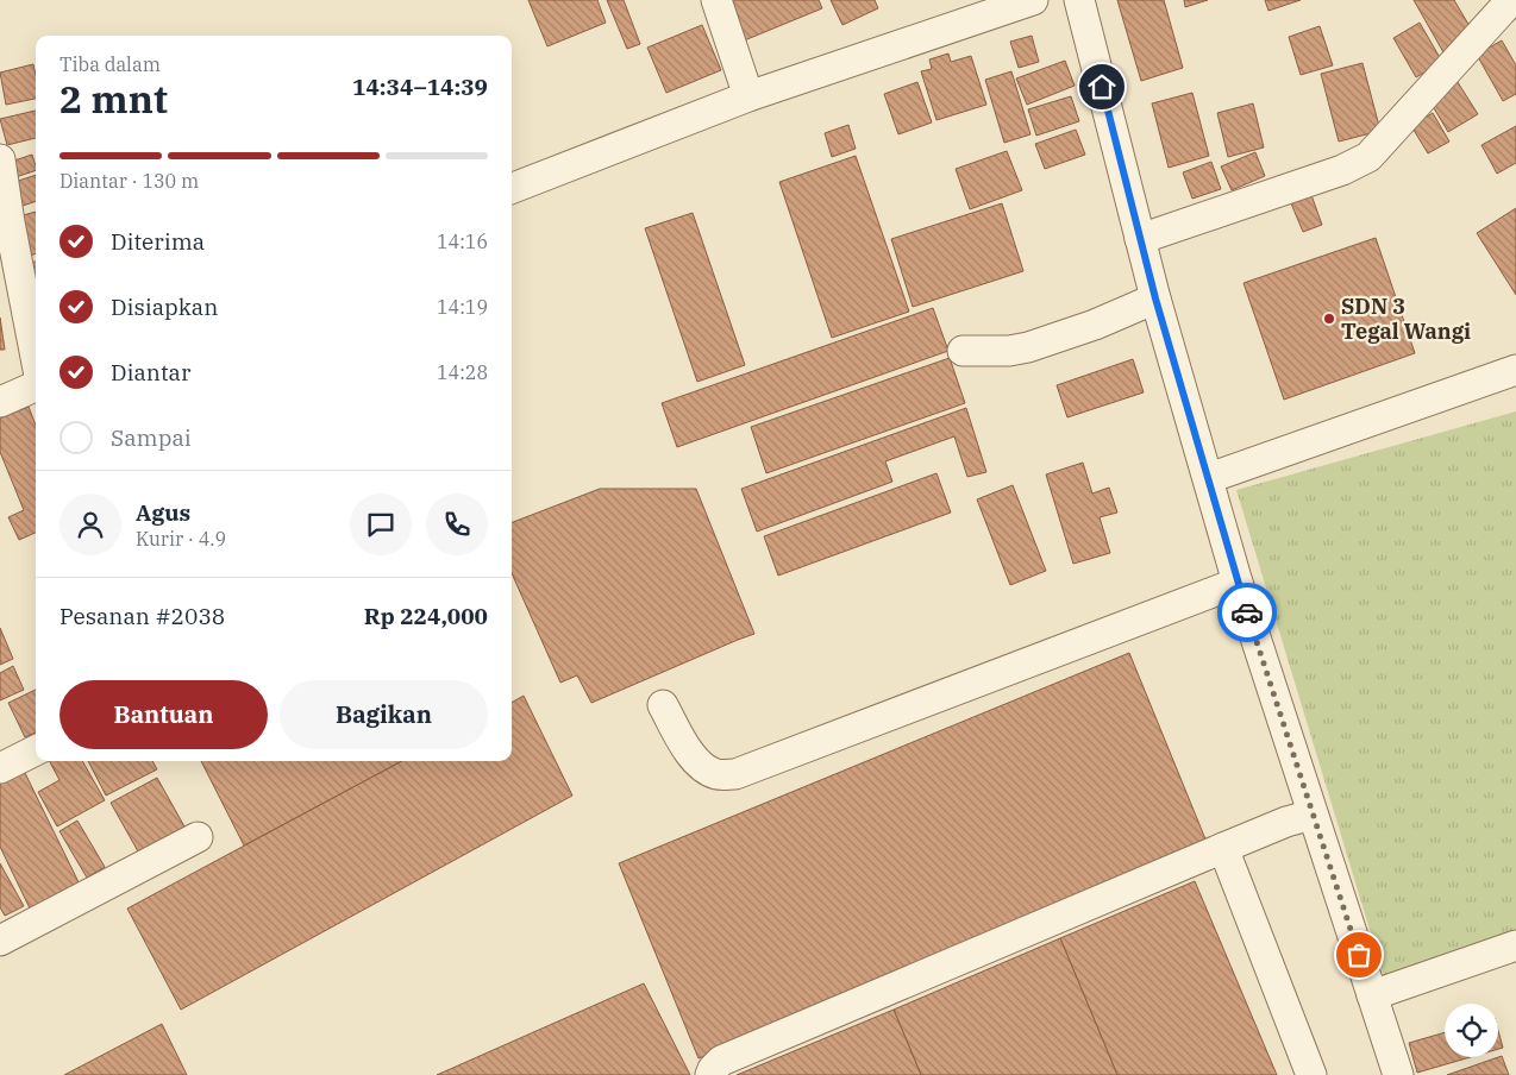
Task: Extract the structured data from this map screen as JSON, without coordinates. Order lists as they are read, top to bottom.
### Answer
{
  "places": ["SDN 3 Tegal Wangi"],
  "page": {
    "heading": ["2 mnt", "Tiba dalam", "14:34–14:39"],
    "panel": [
      "Agus",
      "Kurir · 4.9",
      "Pesanan #2038",
      "Rp 224,000"
    ],
    "bar": "Diantar · 130 m",
    "list": [
      ["Diterima", "14:16"],
      ["Disiapkan", "14:19"],
      ["Diantar", "14:28"],
      "Sampai"
    ],
    "buttons": ["Bantuan", "Bagikan"]
  }
}
